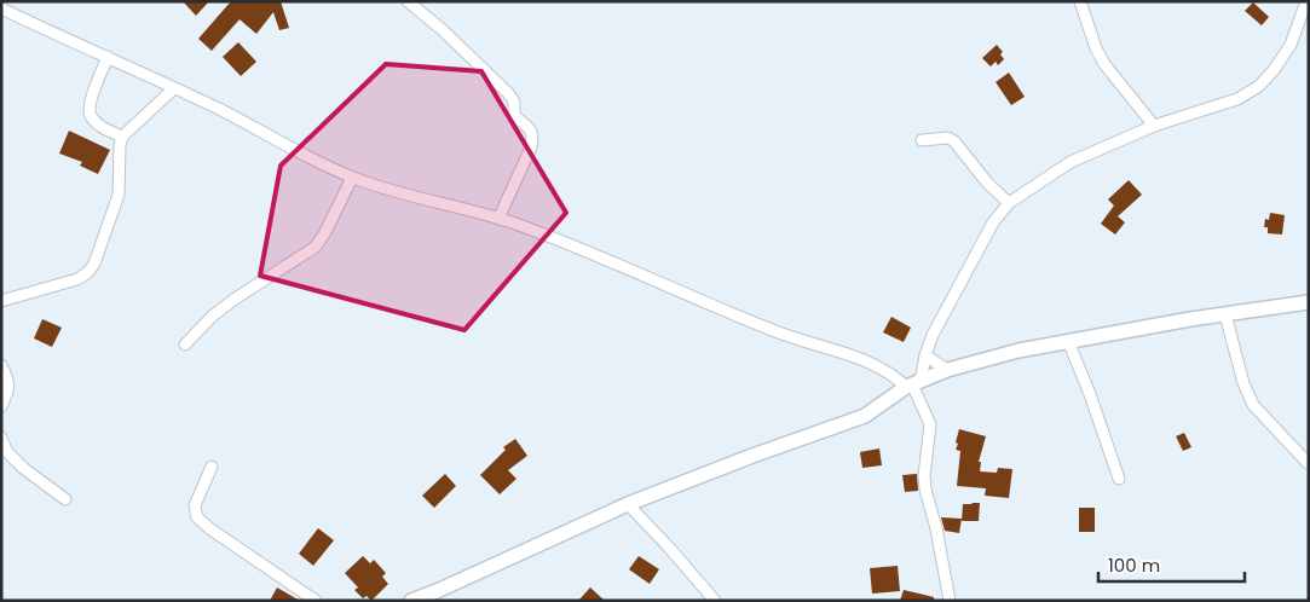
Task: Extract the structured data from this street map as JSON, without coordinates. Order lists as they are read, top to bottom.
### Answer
{
  "scale_bar": "100 m"
}
